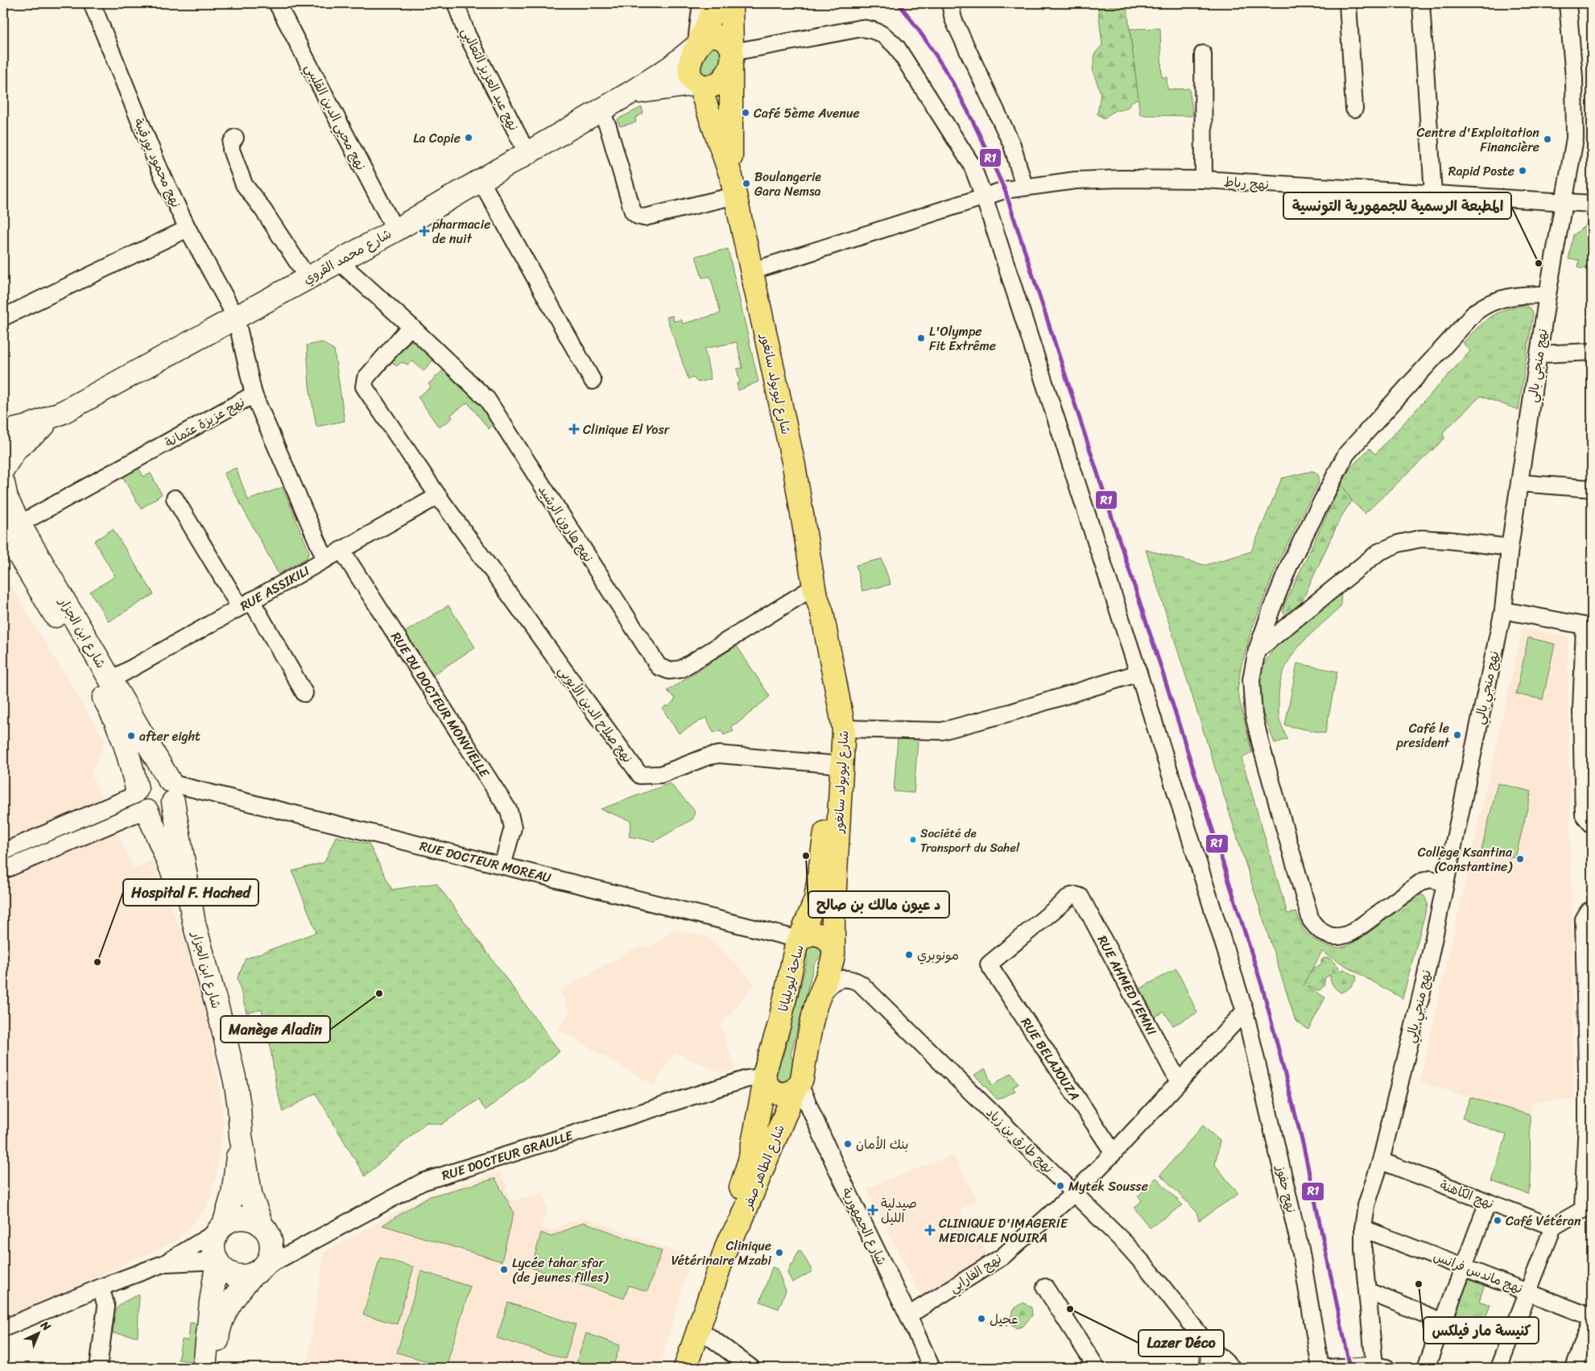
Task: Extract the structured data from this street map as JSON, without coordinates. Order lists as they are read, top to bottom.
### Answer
{
  "streets": {
    "main road": [
      "شارع محمد القروي",
      "شارع ليوبولد سانغور",
      "شارع ابن الجزار",
      "ساحة ليوبليانا",
      "شارع الطاهر صفر"
    ],
    "street": [
      "نهج عبد العزيز الثعالبي",
      "نهج محيي الدين القليبي",
      "نهج محمود بورقيبة",
      "نهج رباط",
      "نهج منجي بالي",
      "نهج عزيزة عثمانة",
      "نهج هارون الرشيد",
      "RUE ASSIKILI",
      "RUE DU DOCTEUR MONVIELLE",
      "نهج صلاح الدين الأيوبي",
      "RUE DOCTEUR MOREAU",
      "RUE AHMED YEMNI",
      "RUE BELAJOUZA",
      "نهج طارق بن زياد",
      "RUE DOCTEUR GRAULLE",
      "نهج حفوز",
      "نهج الكاهنة",
      "شارع الجمهورية",
      "نهج ماندس فرانس",
      "نهج الفارابي"
    ]
  },
  "crossings": [
    ["نهج عبد العزيز الثعالبي", "شارع محمد القروي"],
    ["نهج محيي الدين القليبي", "شارع محمد القروي"],
    ["نهج محمود بورقيبة", "شارع محمد القروي"],
    ["نهج محمود بورقيبة", "نهج عزيزة عثمانة"],
    ["نهج رباط", "نهج منجي بالي"],
    ["نهج رباط", "شارع ليوبولد سانغور"],
    ["نهج رباط", "نهج حفوز"],
    ["شارع محمد القروي", "شارع ليوبولد سانغور"],
    ["شارع محمد القروي", "نهج هارون الرشيد"],
    ["شارع محمد القروي", "نهج حفوز"],
    ["نهج منجي بالي", "نهج الكاهنة"],
    ["نهج منجي بالي", "نهج ماندس فرانس"],
    ["شارع ليوبولد سانغور", "نهج هارون الرشيد"],
    ["شارع ليوبولد سانغور", "نهج صلاح الدين الأيوبي"],
    ["شارع ليوبولد سانغور", "RUE DOCTEUR MOREAU"],
    ["شارع ليوبولد سانغور", "ساحة ليوبليانا"],
    ["شارع ليوبولد سانغور", "نهج حفوز"],
    ["نهج عزيزة عثمانة", "RUE ASSIKILI"],
    ["نهج عزيزة عثمانة", "شارع ابن الجزار"],
    ["RUE ASSIKILI", "شارع ابن الجزار"],
    ["RUE ASSIKILI", "RUE DU DOCTEUR MONVIELLE"],
    ["RUE ASSIKILI", "نهج صلاح الدين الأيوبي"],
    ["شارع ابن الجزار", "RUE DOCTEUR MOREAU"],
    ["شارع ابن الجزار", "RUE DOCTEUR GRAULLE"],
    ["RUE DU DOCTEUR MONVIELLE", "RUE DOCTEUR MOREAU"],
    ["RUE DOCTEUR MOREAU", "ساحة ليوبليانا"],
    ["ساحة ليوبليانا", "RUE DOCTEUR GRAULLE"],
    ["ساحة ليوبليانا", "شارع الطاهر صفر"],
    ["RUE AHMED YEMNI", "RUE BELAJOUZA"],
    ["RUE AHMED YEMNI", "نهج الفارابي"],
    ["RUE BELAJOUZA", "نهج الفارابي"],
    ["نهج طارق بن زياد", "نهج الفارابي"],
    ["RUE DOCTEUR GRAULLE", "شارع الطاهر صفر"],
    ["شارع الطاهر صفر", "شارع الجمهورية"],
    ["نهج حفوز", "نهج الفارابي"],
    ["شارع الجمهورية", "نهج الفارابي"]
  ],
  "places": {
    "other": [
      "Café 5ème Avenue",
      "La Copie",
      "Centre d'Exploitation Financière",
      "Rapid Poste",
      "Boulangerie Gara Nemsa",
      "المطبعة الرسمية للجمهورية التونسية",
      "L'Olympe Fit Extrême",
      "Café le president",
      "after eight",
      "Société de Transport du Sahel",
      "د عيون مالك بن صالح",
      "Collège Ksantina (Constantine)",
      "مونوبري",
      "Hospital F. Hached",
      "Manège Aladin",
      "بنك الأمان",
      "Mytek Sousse",
      "Café Vétéran",
      "Clinique Vétérinaire Mzabi",
      "Lycée tahar sfar (de jeunes filles)",
      "كنيسة مار فيلكس",
      "Lazer Déco",
      "عجيل"
    ],
    "health": [
      "pharmacie de nuit",
      "Clinique El Yosr",
      "صيدلية الليل",
      "CLINIQUE D'IMAGERIE MEDICALE NOUIRA"
    ]
  },
  "lines": ["transit line R1"],
  "north": "top right"
}
